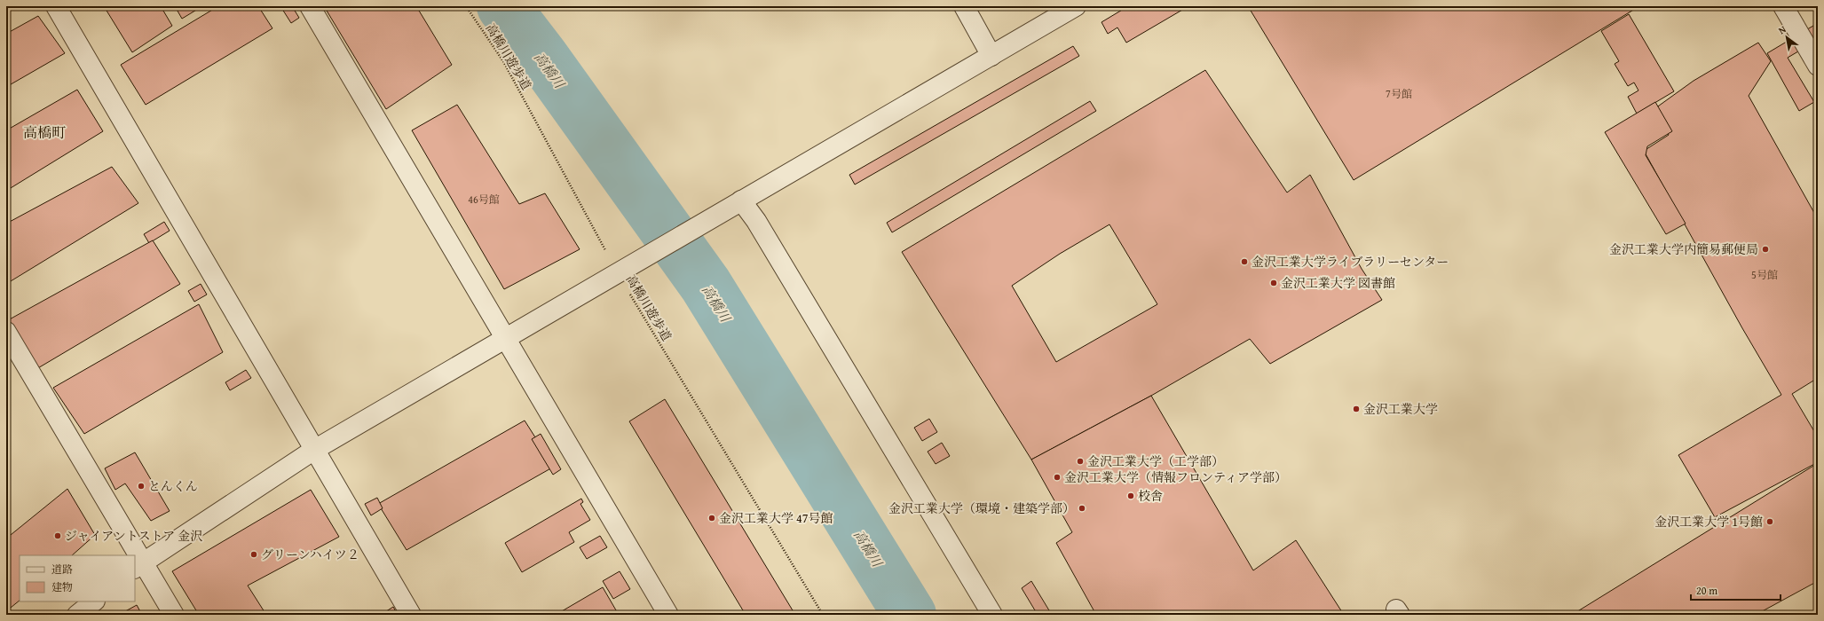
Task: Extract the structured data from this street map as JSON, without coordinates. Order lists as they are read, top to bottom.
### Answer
{
  "streets": {
    "path": ["高橋川遊歩道"]
  },
  "districts": ["高橋町"],
  "water": ["高橋川"],
  "places": [
    "金沢工業大学内簡易郵便局",
    "金沢工業大学ライブラリーセンター",
    "金沢工業大学 図書館",
    "金沢工業大学",
    "金沢工業大学（工学部）",
    "金沢工業大学（情報フロンティア学部）",
    "とんくん",
    "校舎",
    "金沢工業大学（環境・建築学部）",
    "金沢工業大学 47号館",
    "金沢工業大学 1号館",
    "ジャイアントストア 金沢",
    "グリーンハイツ２"
  ],
  "house_numbers": ["7号館", "46号館", "5号館"],
  "legend": ["道路", "建物"],
  "scale_bar": "20 m",
  "north": "top left"
}
